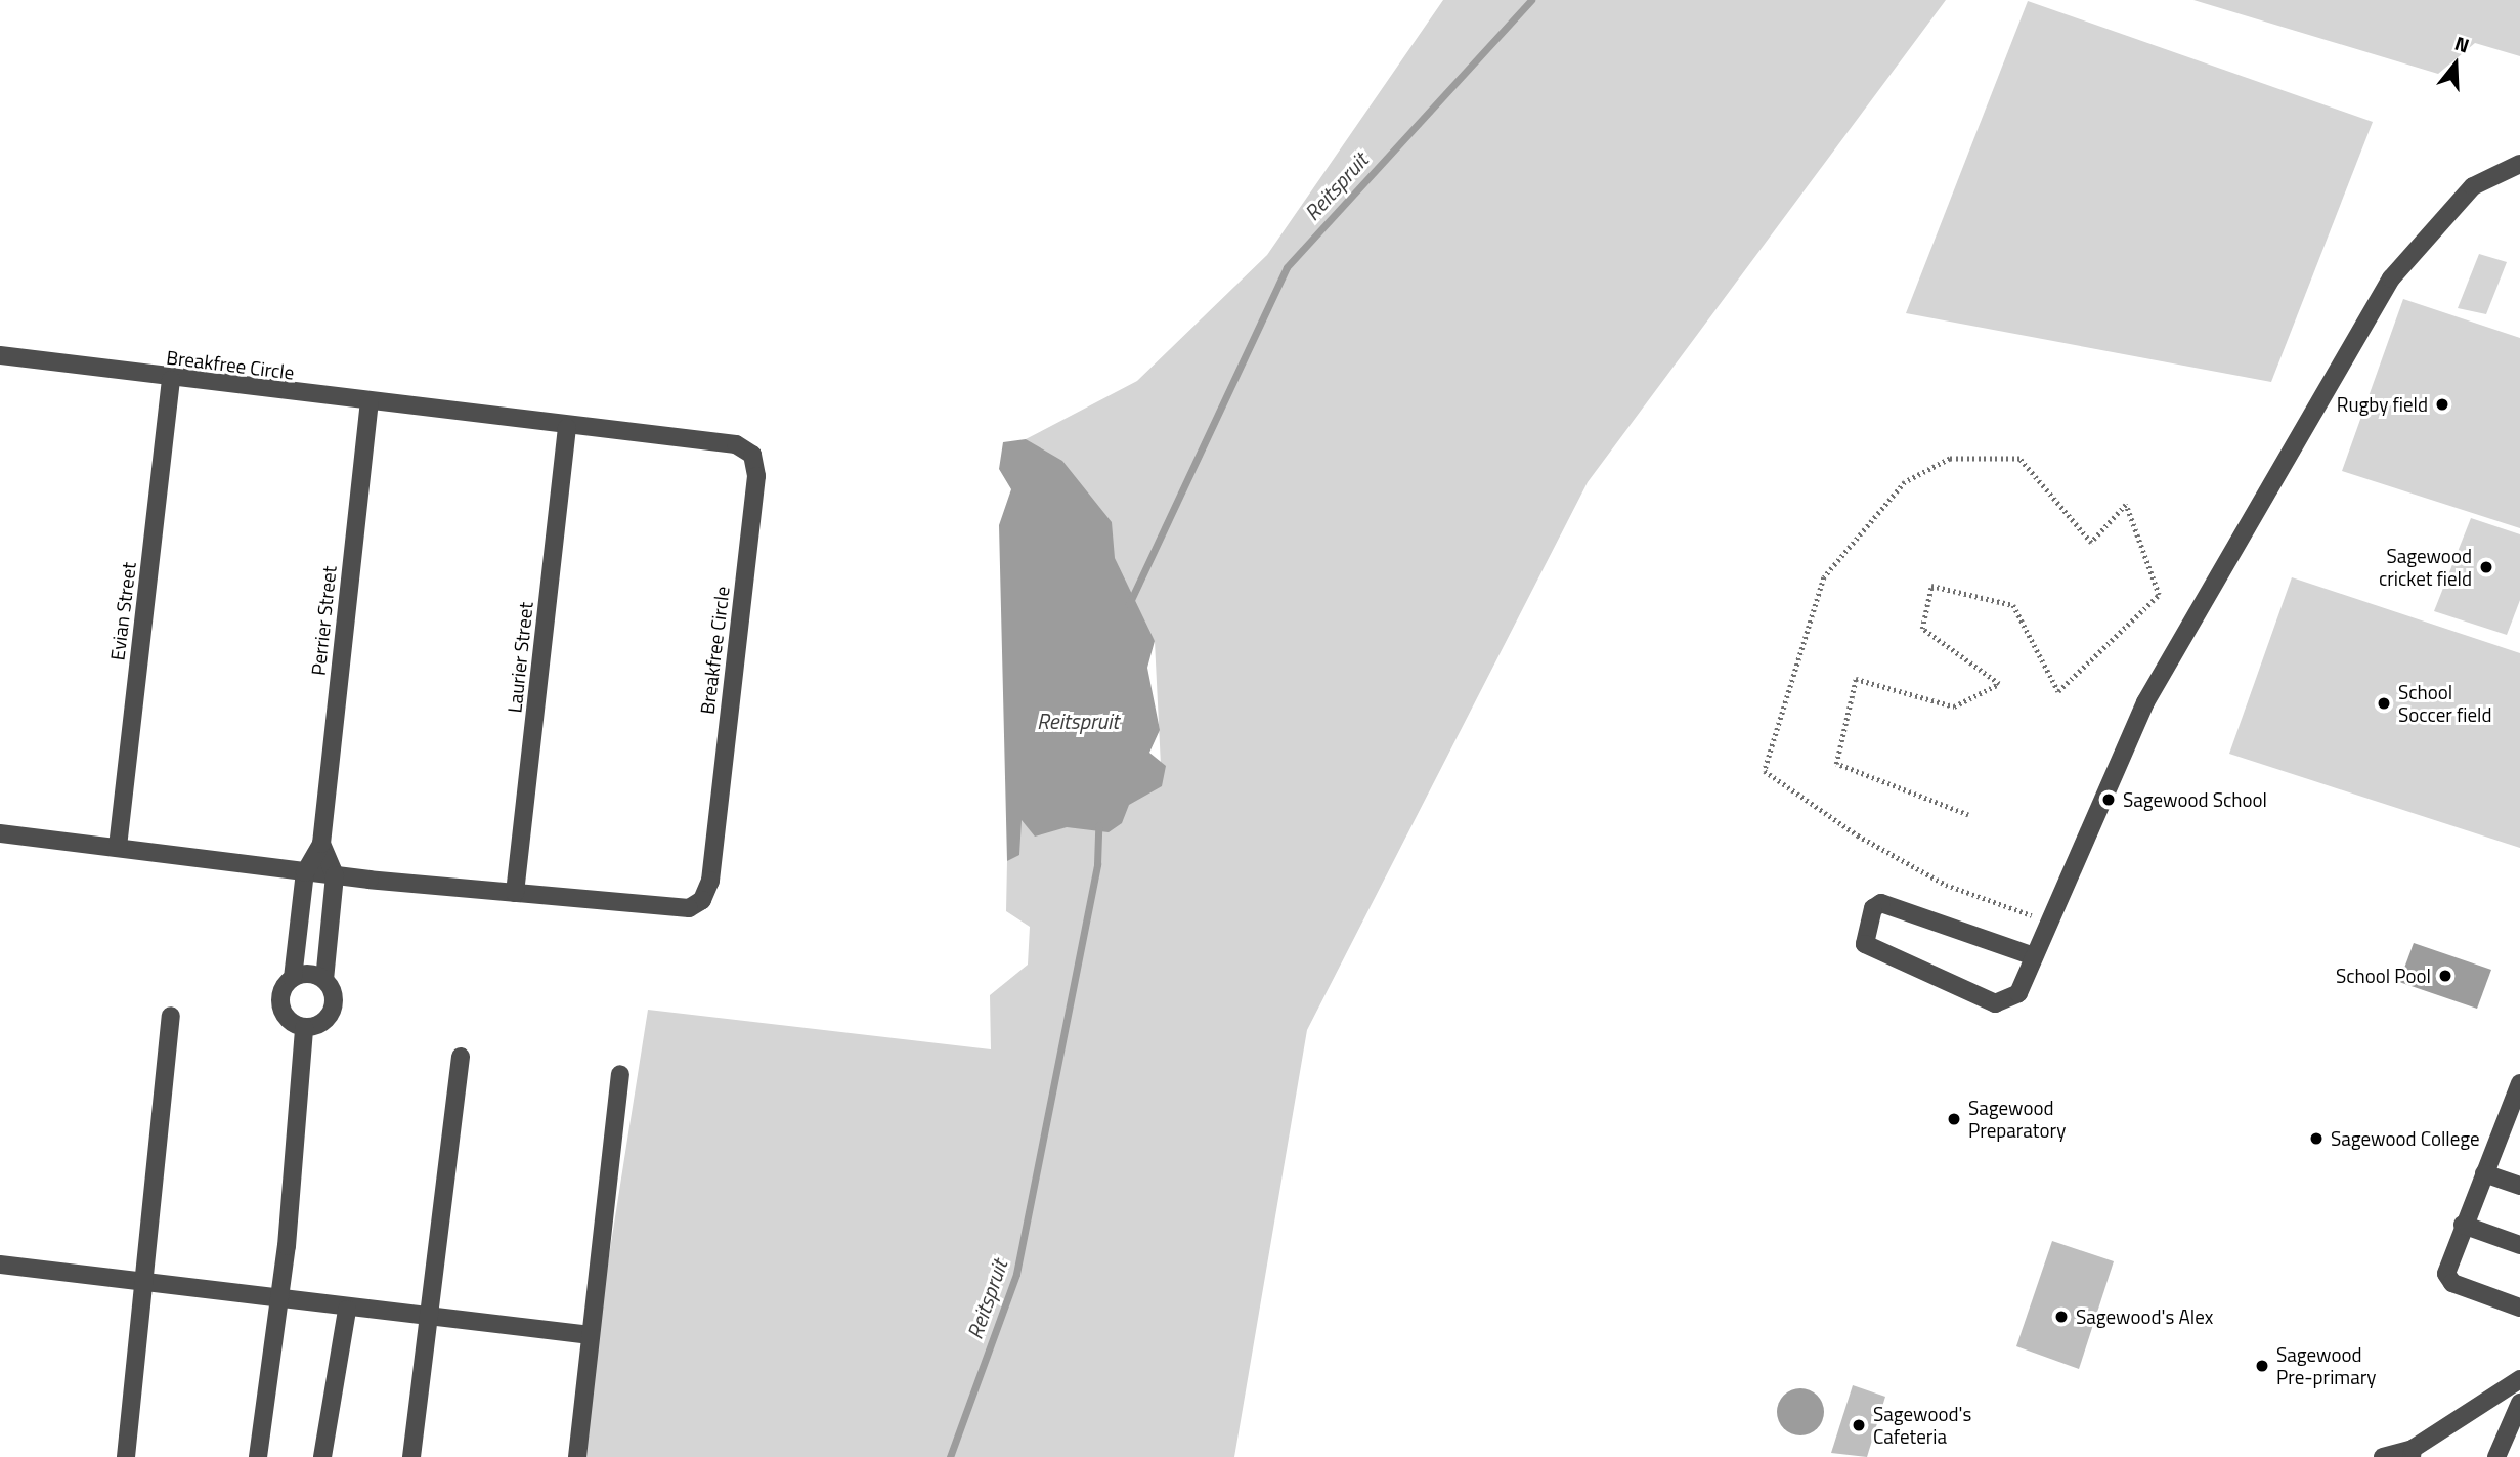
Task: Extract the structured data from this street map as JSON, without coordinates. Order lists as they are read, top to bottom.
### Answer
{
  "streets": {
    "street": [
      "Breakfree Circle",
      "Evian Street",
      "Perrier Street",
      "Laurier Street"
    ]
  },
  "crossings": [
    ["Breakfree Circle", "Evian Street"],
    ["Breakfree Circle", "Perrier Street"],
    ["Breakfree Circle", "Laurier Street"]
  ],
  "water": ["Reitspruit"],
  "places": [
    "Rugby field",
    "Sagewood cricket field",
    "School Soccer field",
    "Sagewood School",
    "School Pool",
    "Sagewood Preparatory",
    "Sagewood College",
    "Sagewood's Alex",
    "Sagewood Pre-primary",
    "Sagewood's Cafeteria"
  ],
  "north": "top"
}
